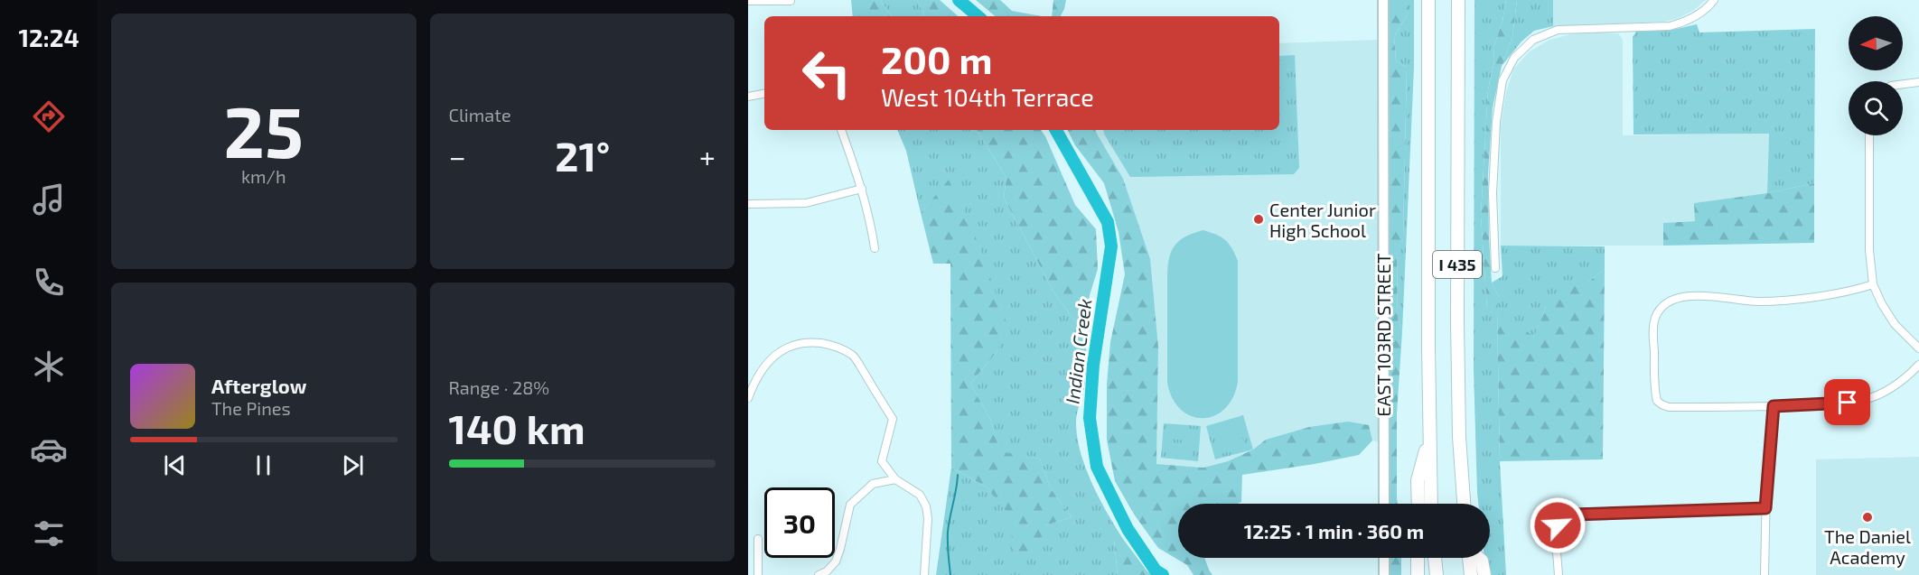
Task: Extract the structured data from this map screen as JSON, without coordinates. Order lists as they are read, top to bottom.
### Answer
{
  "streets": {
    "highway": ["I 435"],
    "street": ["EAST 103RD STREET"]
  },
  "water": ["Indian Creek"],
  "places": ["Center Junior High School", "The Daniel Academy"],
  "north": "left",
  "page": {
    "tabs": "12:24",
    "tile": [
      ["25", "km/h"],
      "Climate",
      ["Range · 28%", "140 km"]
    ],
    "turn": ["200 m", "West 104th Terrace"],
    "heat": ["−", "21°", "+"],
    "song": ["Afterglow", "The Pines"],
    "limit": "30",
    "trip": "12:25 · 1 min · 360 m"
  }
}
